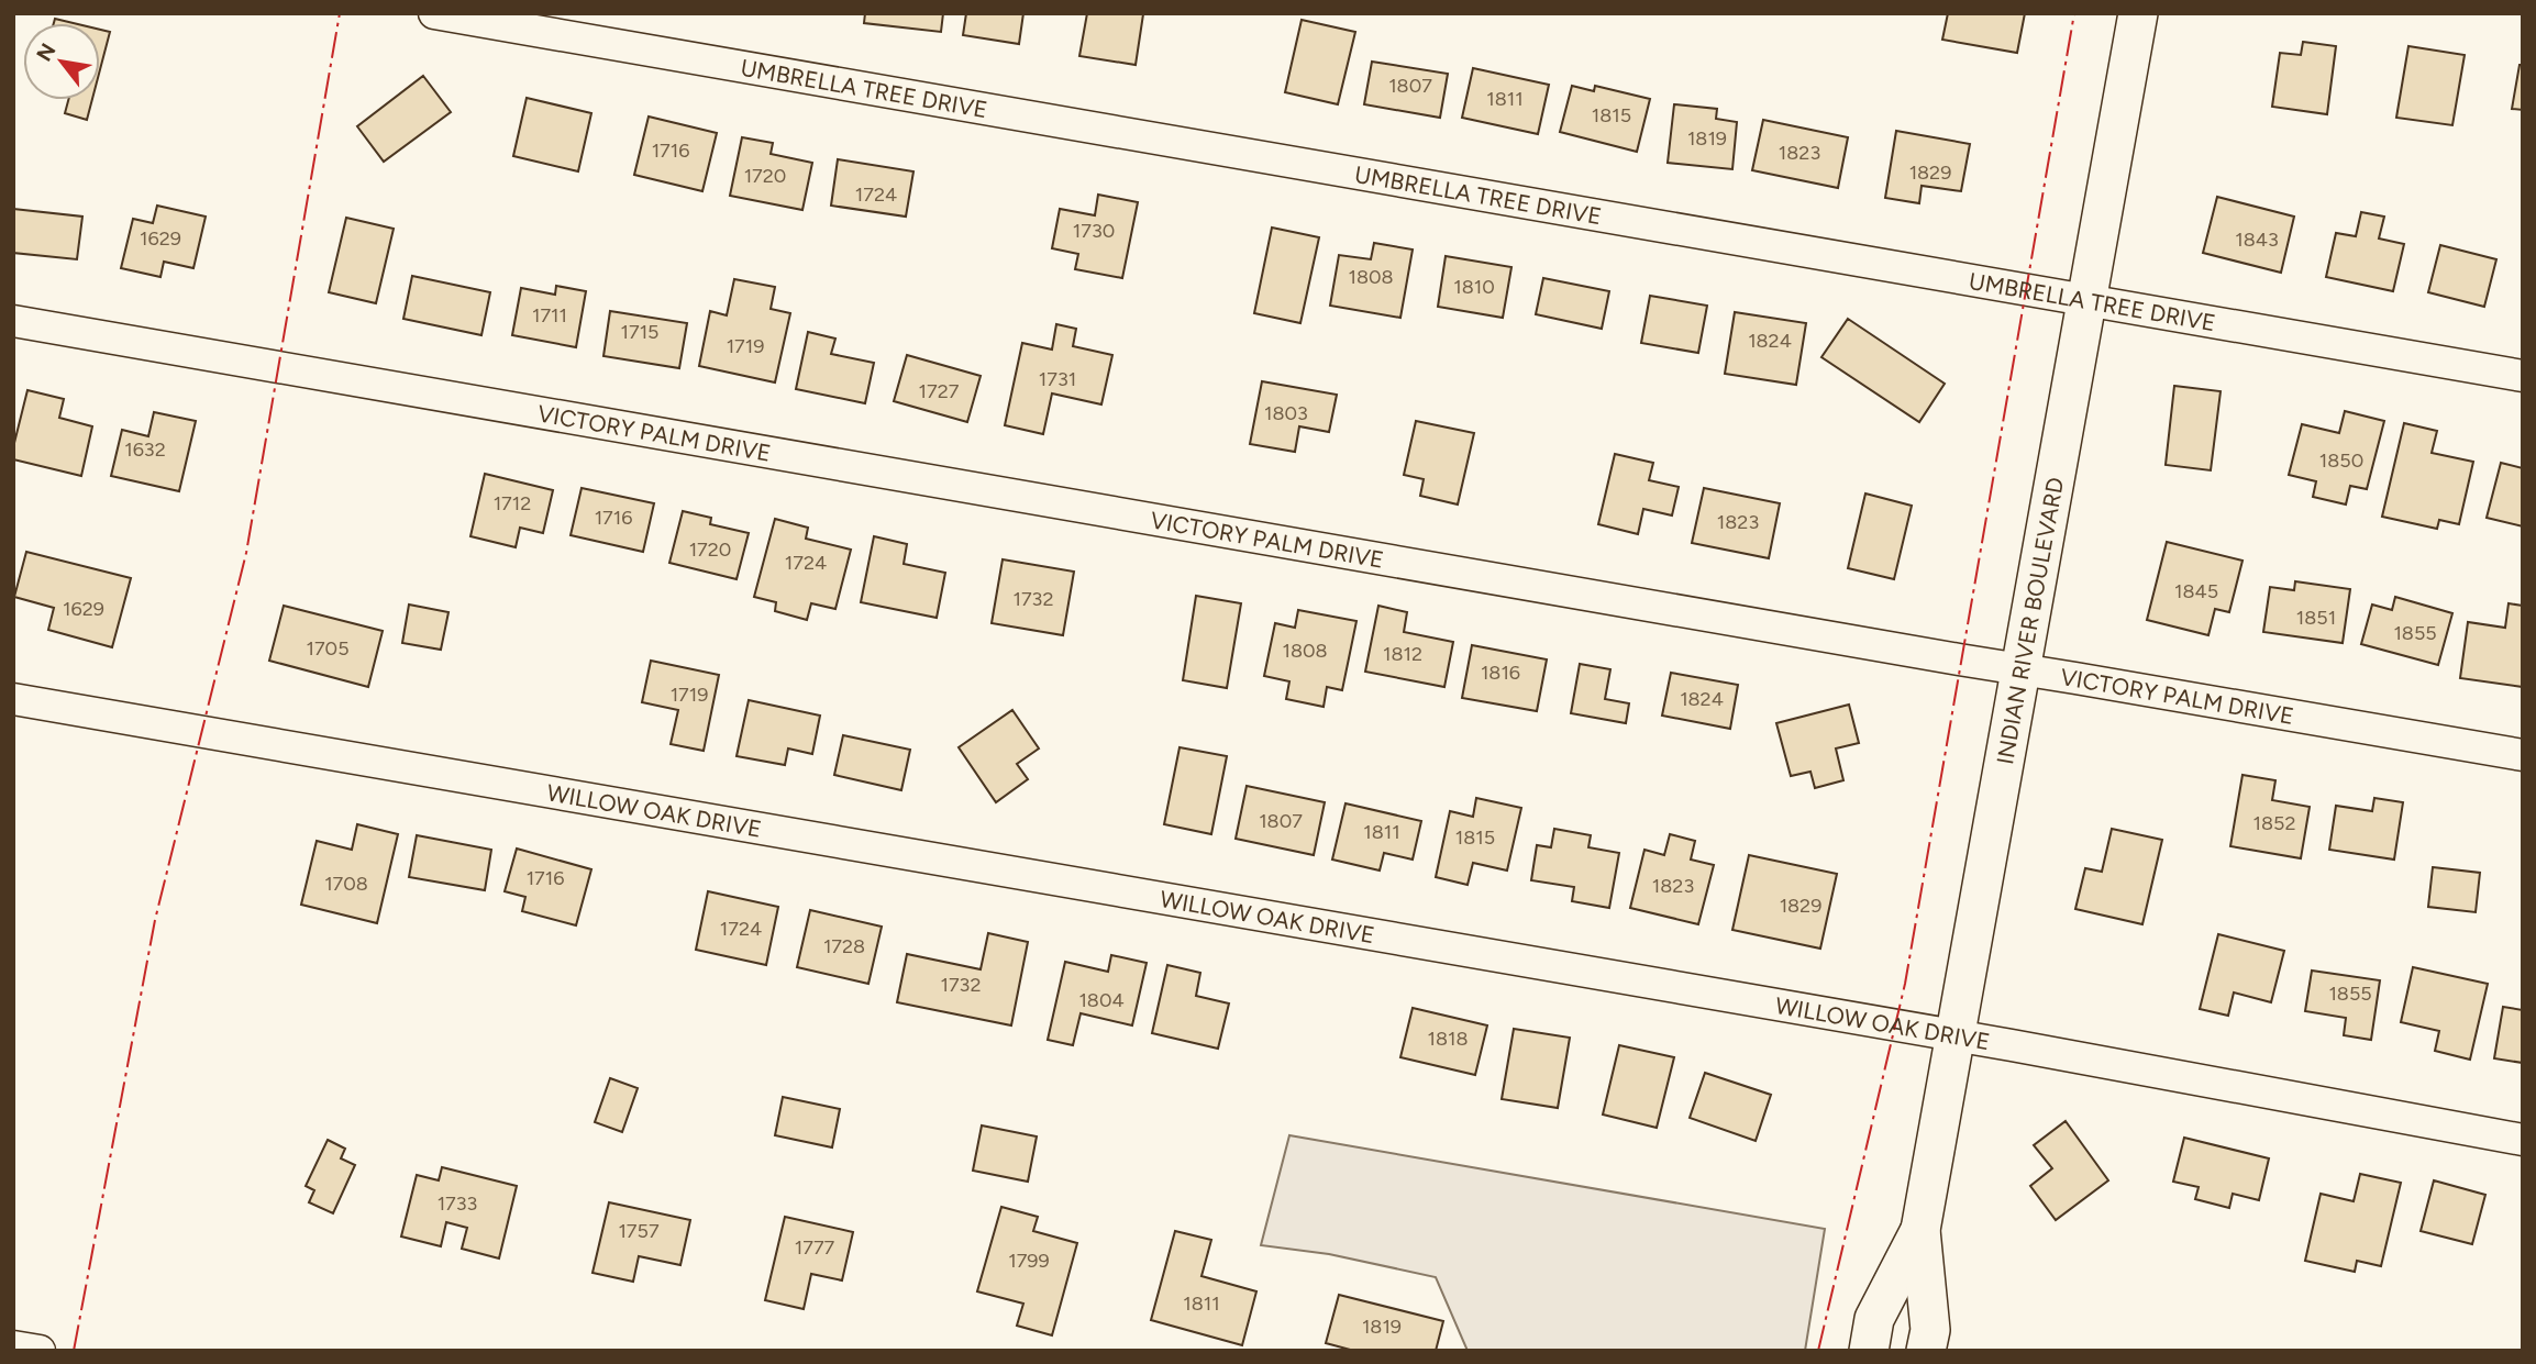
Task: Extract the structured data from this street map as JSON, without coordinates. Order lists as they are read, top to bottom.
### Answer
{
  "streets": {
    "main road": ["INDIAN RIVER BOULEVARD"],
    "street": ["UMBRELLA TREE DRIVE", "VICTORY PALM DRIVE", "WILLOW OAK DRIVE"]
  },
  "crossings": [
    ["UMBRELLA TREE DRIVE", "INDIAN RIVER BOULEVARD"],
    ["VICTORY PALM DRIVE", "INDIAN RIVER BOULEVARD"],
    ["INDIAN RIVER BOULEVARD", "WILLOW OAK DRIVE"]
  ],
  "house_numbers": [
    "1807",
    "1811",
    "1815",
    "1819",
    "1716",
    "1823",
    "1829",
    "1720",
    "1724",
    "1730",
    "1629",
    "1843",
    "1808",
    "1810",
    "1711",
    "1715",
    "1824",
    "1719",
    "1731",
    "1727",
    "1803",
    "1632",
    "1850",
    "1712",
    "1716",
    "1823",
    "1720",
    "1724",
    "1845",
    "1732",
    "1629",
    "1851",
    "1855",
    "1705",
    "1808",
    "1812",
    "1816",
    "1719",
    "1824",
    "1807",
    "1852",
    "1811",
    "1815",
    "1716",
    "1708",
    "1823",
    "1829",
    "1724",
    "1728",
    "1732",
    "1855",
    "1804",
    "1818",
    "1733",
    "1757",
    "1777",
    "1799",
    "1811",
    "1819"
  ],
  "north": "top left"
}
